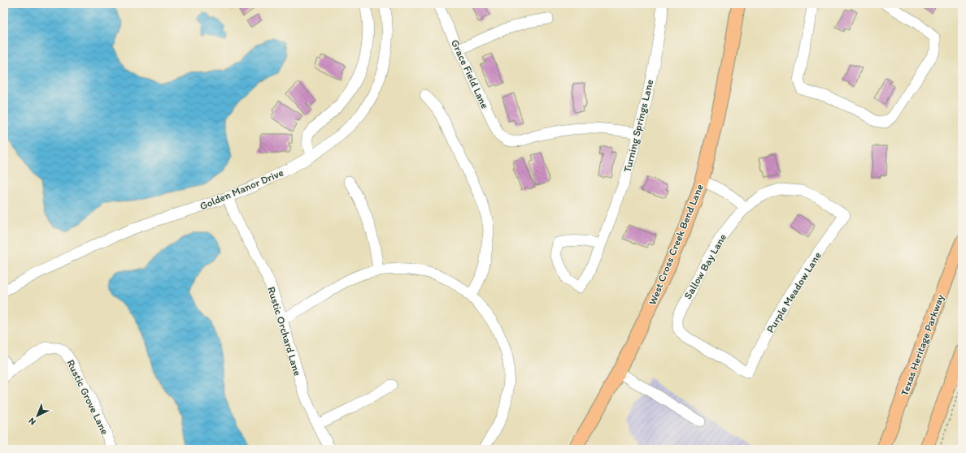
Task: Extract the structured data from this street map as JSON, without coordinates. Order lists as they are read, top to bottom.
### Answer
{
  "streets": {
    "main road": ["West Cross Creek Bend Lane", "Texas Heritage Parkway"],
    "street": [
      "Grace Field Lane",
      "Turning Springs Lane",
      "Golden Manor Drive",
      "Sallow Bay Lane",
      "Purple Meadow Lane",
      "Rustic Orchard Lane",
      "Rustic Grove Lane"
    ]
  },
  "crossings": [
    ["Grace Field Lane", "Turning Springs Lane"],
    ["Golden Manor Drive", "Rustic Orchard Lane"],
    ["Sallow Bay Lane", "Purple Meadow Lane"]
  ],
  "north": "bottom left"
}
